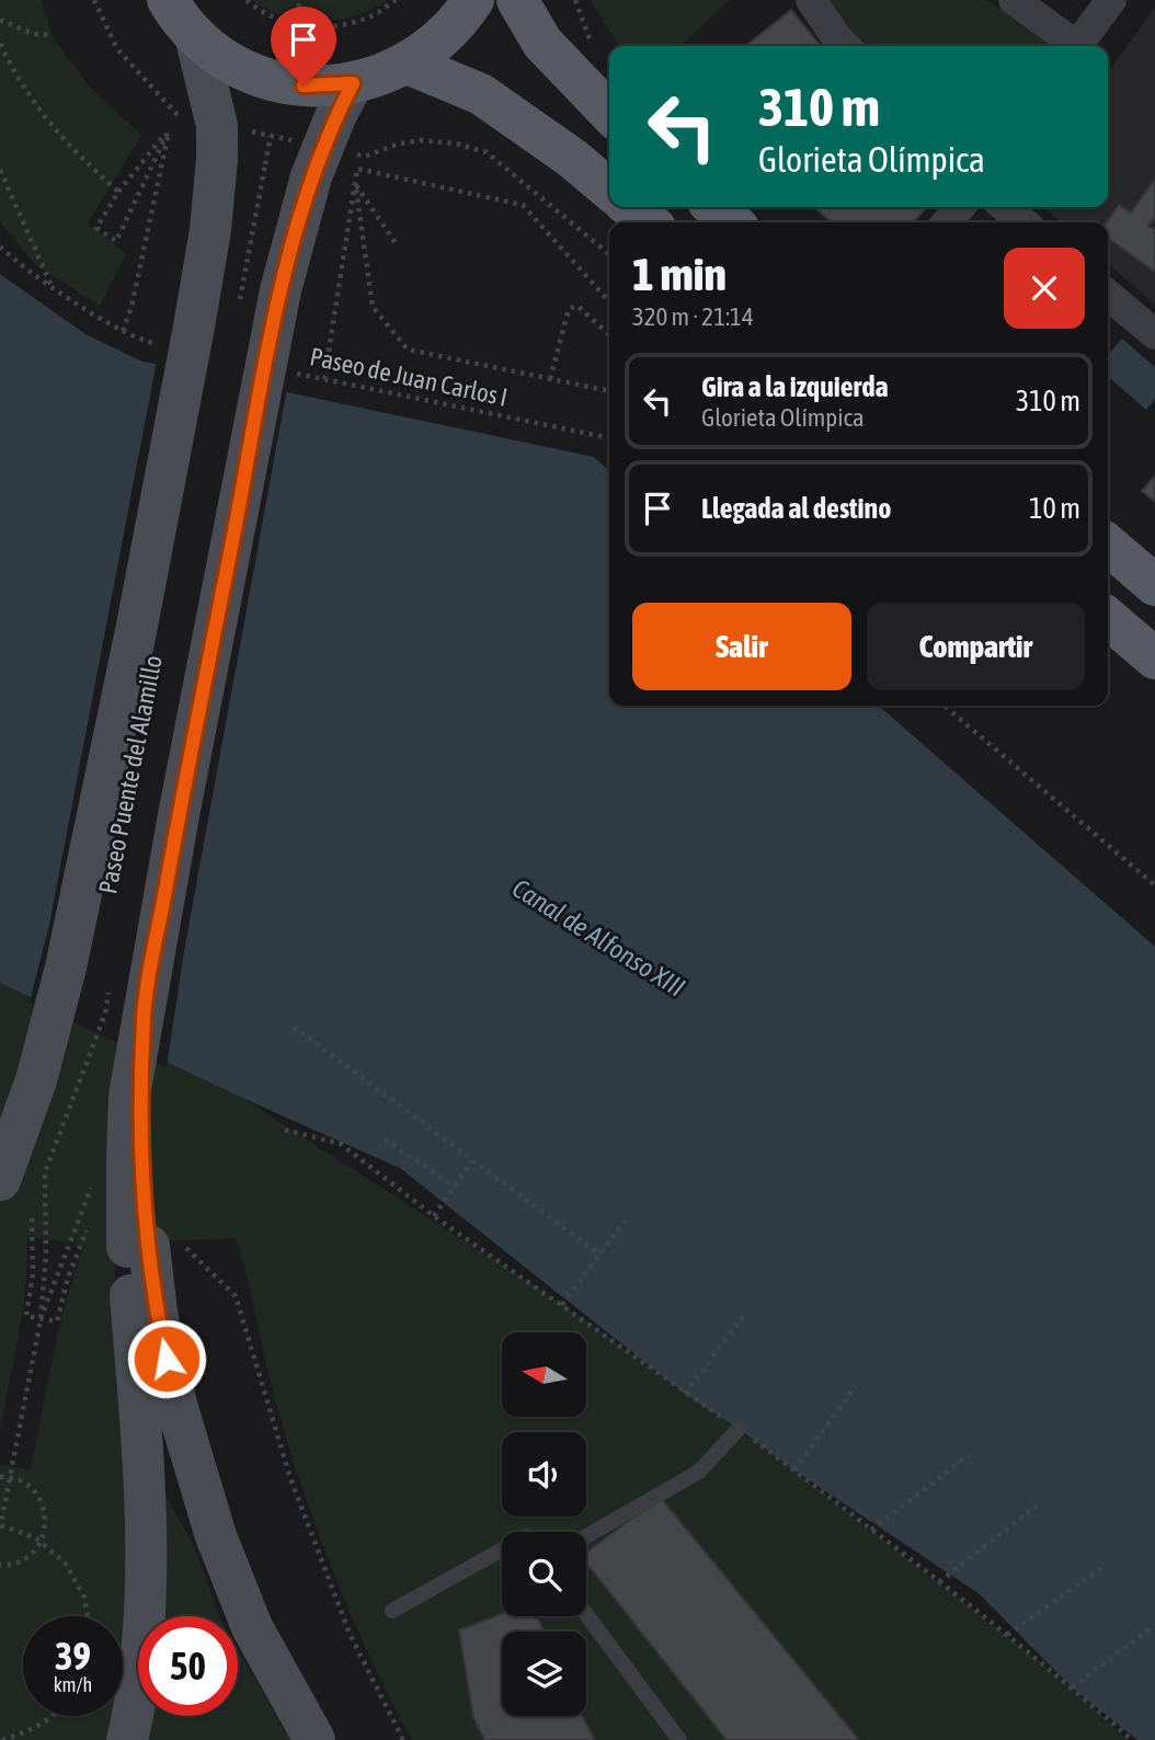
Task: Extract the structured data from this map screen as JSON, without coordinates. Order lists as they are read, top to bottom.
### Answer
{
  "streets": {
    "path": ["Paseo de Juan Carlos I"]
  },
  "water": ["Canal de Alfonso XIII"],
  "north": "left",
  "page": {
    "turn": ["310 m", "Glorieta Olímpica"],
    "heading": ["1 min", "320 m · 21:14"],
    "list": [
      {
        "name": "Gira a la izquierda",
        "note": "Glorieta Olímpica",
        "value": "310 m"
      },
      {
        "name": "Llegada al destino",
        "value": "10 m"
      }
    ],
    "buttons": ["Salir", "Compartir"],
    "speed": "39 km/h",
    "limit": "50"
  }
}
